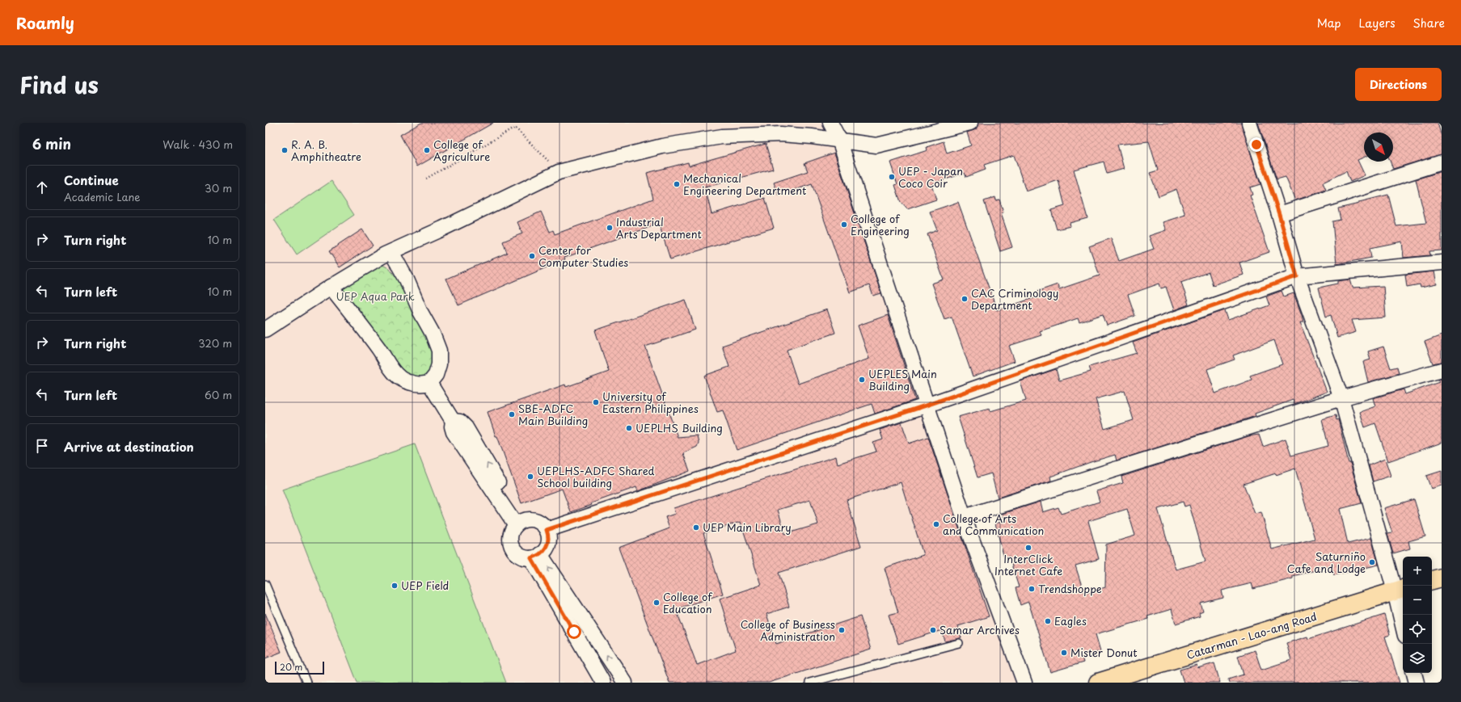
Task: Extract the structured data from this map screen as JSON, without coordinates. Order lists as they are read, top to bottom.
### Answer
{
  "streets": {
    "main road": ["Catarman - Lao-ang Road"]
  },
  "parks": ["UEP Aqua Park"],
  "places": [
    "R. A. B. Amphitheatre",
    "College of Agriculture",
    "UEP - Japan Coco Coir",
    "Mechanical Engineering Department",
    "College of Engineering",
    "Industrial Arts Department",
    "Center for Computer Studies",
    "CAC Criminology Department",
    "UEPLES Main Building",
    "University of Eastern Philippines",
    "SBE-ADFC Main Building",
    "UEPLHS Building",
    "UEPLHS-ADFC Shared School building",
    "College of Arts and Communication",
    "UEP Main Library",
    "InterClick Internet Cafe",
    "Saturniño Cafe and Lodge",
    "UEP Field",
    "Trendshoppe",
    "College of Education",
    "Eagles",
    "College of Business Administration",
    "Samar Archives",
    "Mister Donut"
  ],
  "scale_bar": "20 m",
  "north": "bottom right",
  "page": {
    "header": "Roamly",
    "nav": ["Map", "Layers", "Share"],
    "title": "Find us",
    "buttons": "Directions",
    "heading": ["6 min", "Walk · 430 m"],
    "list": [
      ["Continue", "Academic Lane", "30 m"],
      ["Turn right", "10 m"],
      ["Turn left", "10 m"],
      ["Turn right", "320 m"],
      ["Turn left", "60 m"],
      "Arrive at destination"
    ],
    "map_buttons": ["+", "−"],
    "scale": "20 m"
  }
}
